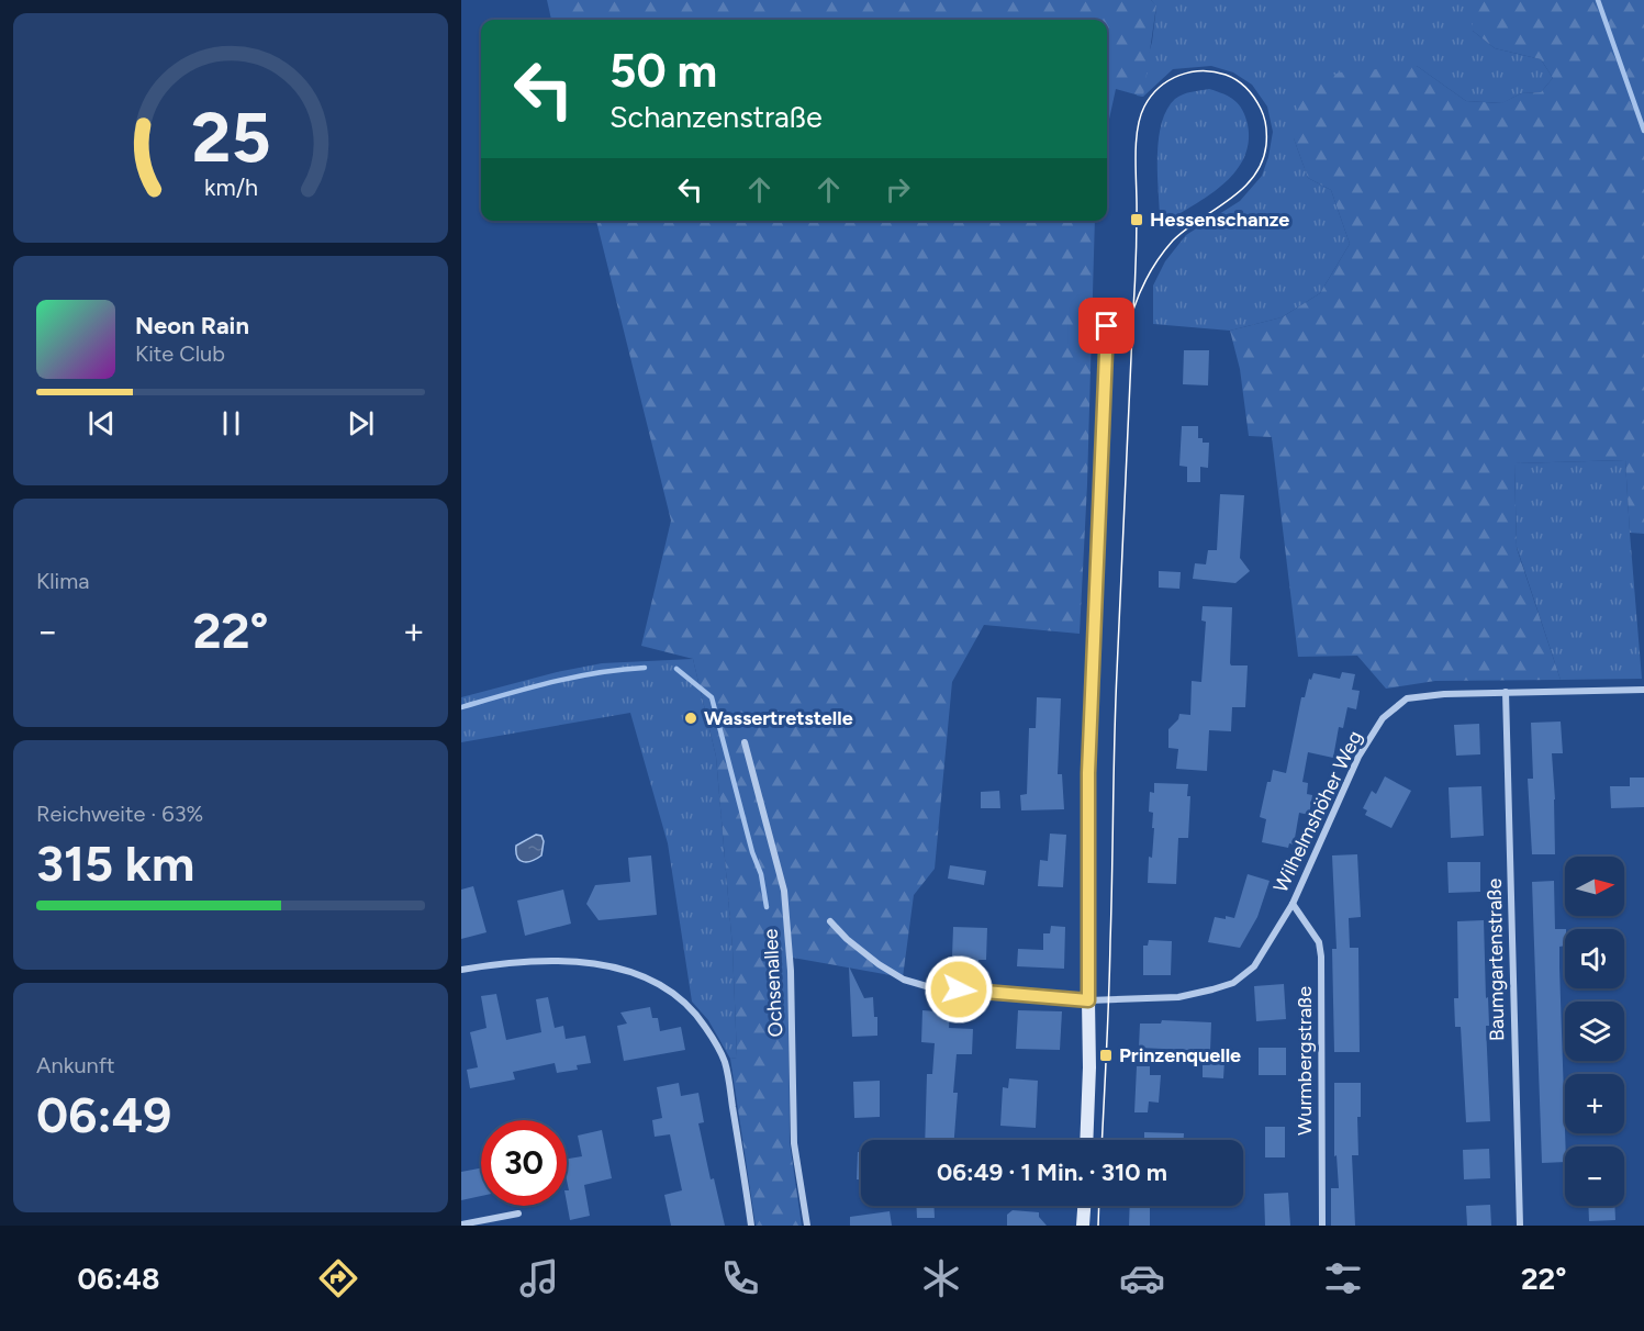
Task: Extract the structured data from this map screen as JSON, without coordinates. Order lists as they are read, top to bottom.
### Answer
{
  "streets": {
    "street": [
      "Wilhelmshöher Weg",
      "Baumgartenstraße",
      "Ochsenallee",
      "Wurmbergstraße"
    ]
  },
  "crossings": [
    ["Wilhelmshöher Weg", "Baumgartenstraße"],
    ["Wilhelmshöher Weg", "Wurmbergstraße"]
  ],
  "places": {
    "transit": ["Hessenschanze", "Prinzenquelle"],
    "other": ["Wassertretstelle"]
  },
  "north": "right",
  "page": {
    "turn": ["50 m", "Schanzenstraße"],
    "song": ["Neon Rain", "Kite Club"],
    "tile": [
      "Klima",
      ["Reichweite · 63%", "315 km"],
      ["Ankunft", "06:49"]
    ],
    "heat": ["−", "22°", "+"],
    "map_buttons": ["+", "−"],
    "limit": "30",
    "trip": "06:49 · 1 Min. · 310 m",
    "tabs": ["06:48", "22°"],
    "gauge": ["25", "km/h"]
  }
}
